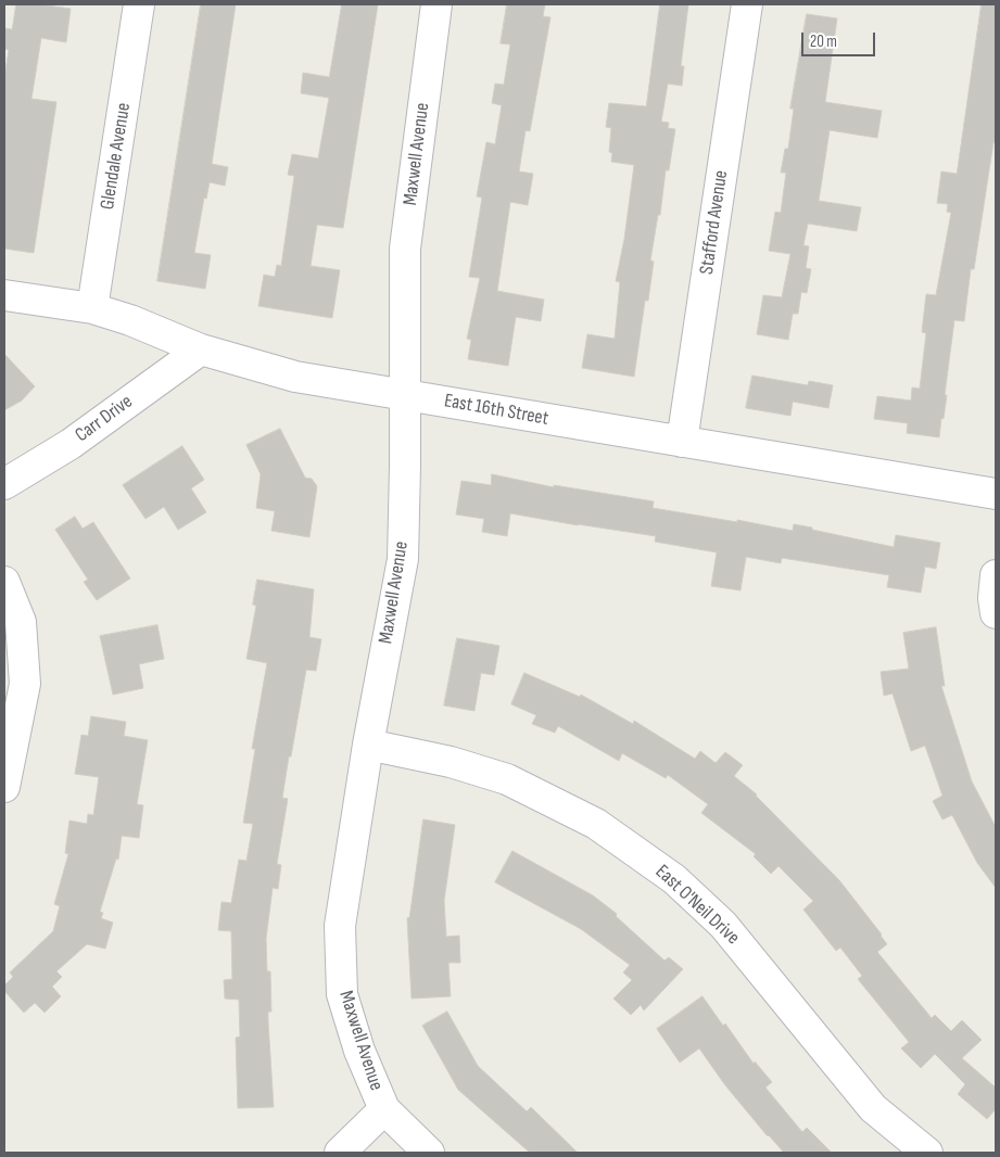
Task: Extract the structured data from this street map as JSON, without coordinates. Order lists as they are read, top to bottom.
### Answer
{
  "streets": {
    "street": [
      "Maxwell Avenue",
      "Glendale Avenue",
      "Stafford Avenue",
      "East 16th Street",
      "Carr Drive",
      "East O'Neil Drive"
    ]
  },
  "crossings": [
    ["Maxwell Avenue", "East 16th Street"],
    ["Maxwell Avenue", "East O'Neil Drive"],
    ["Glendale Avenue", "East 16th Street"],
    ["Stafford Avenue", "East 16th Street"],
    ["East 16th Street", "Carr Drive"]
  ],
  "scale_bar": "20 m"
}
